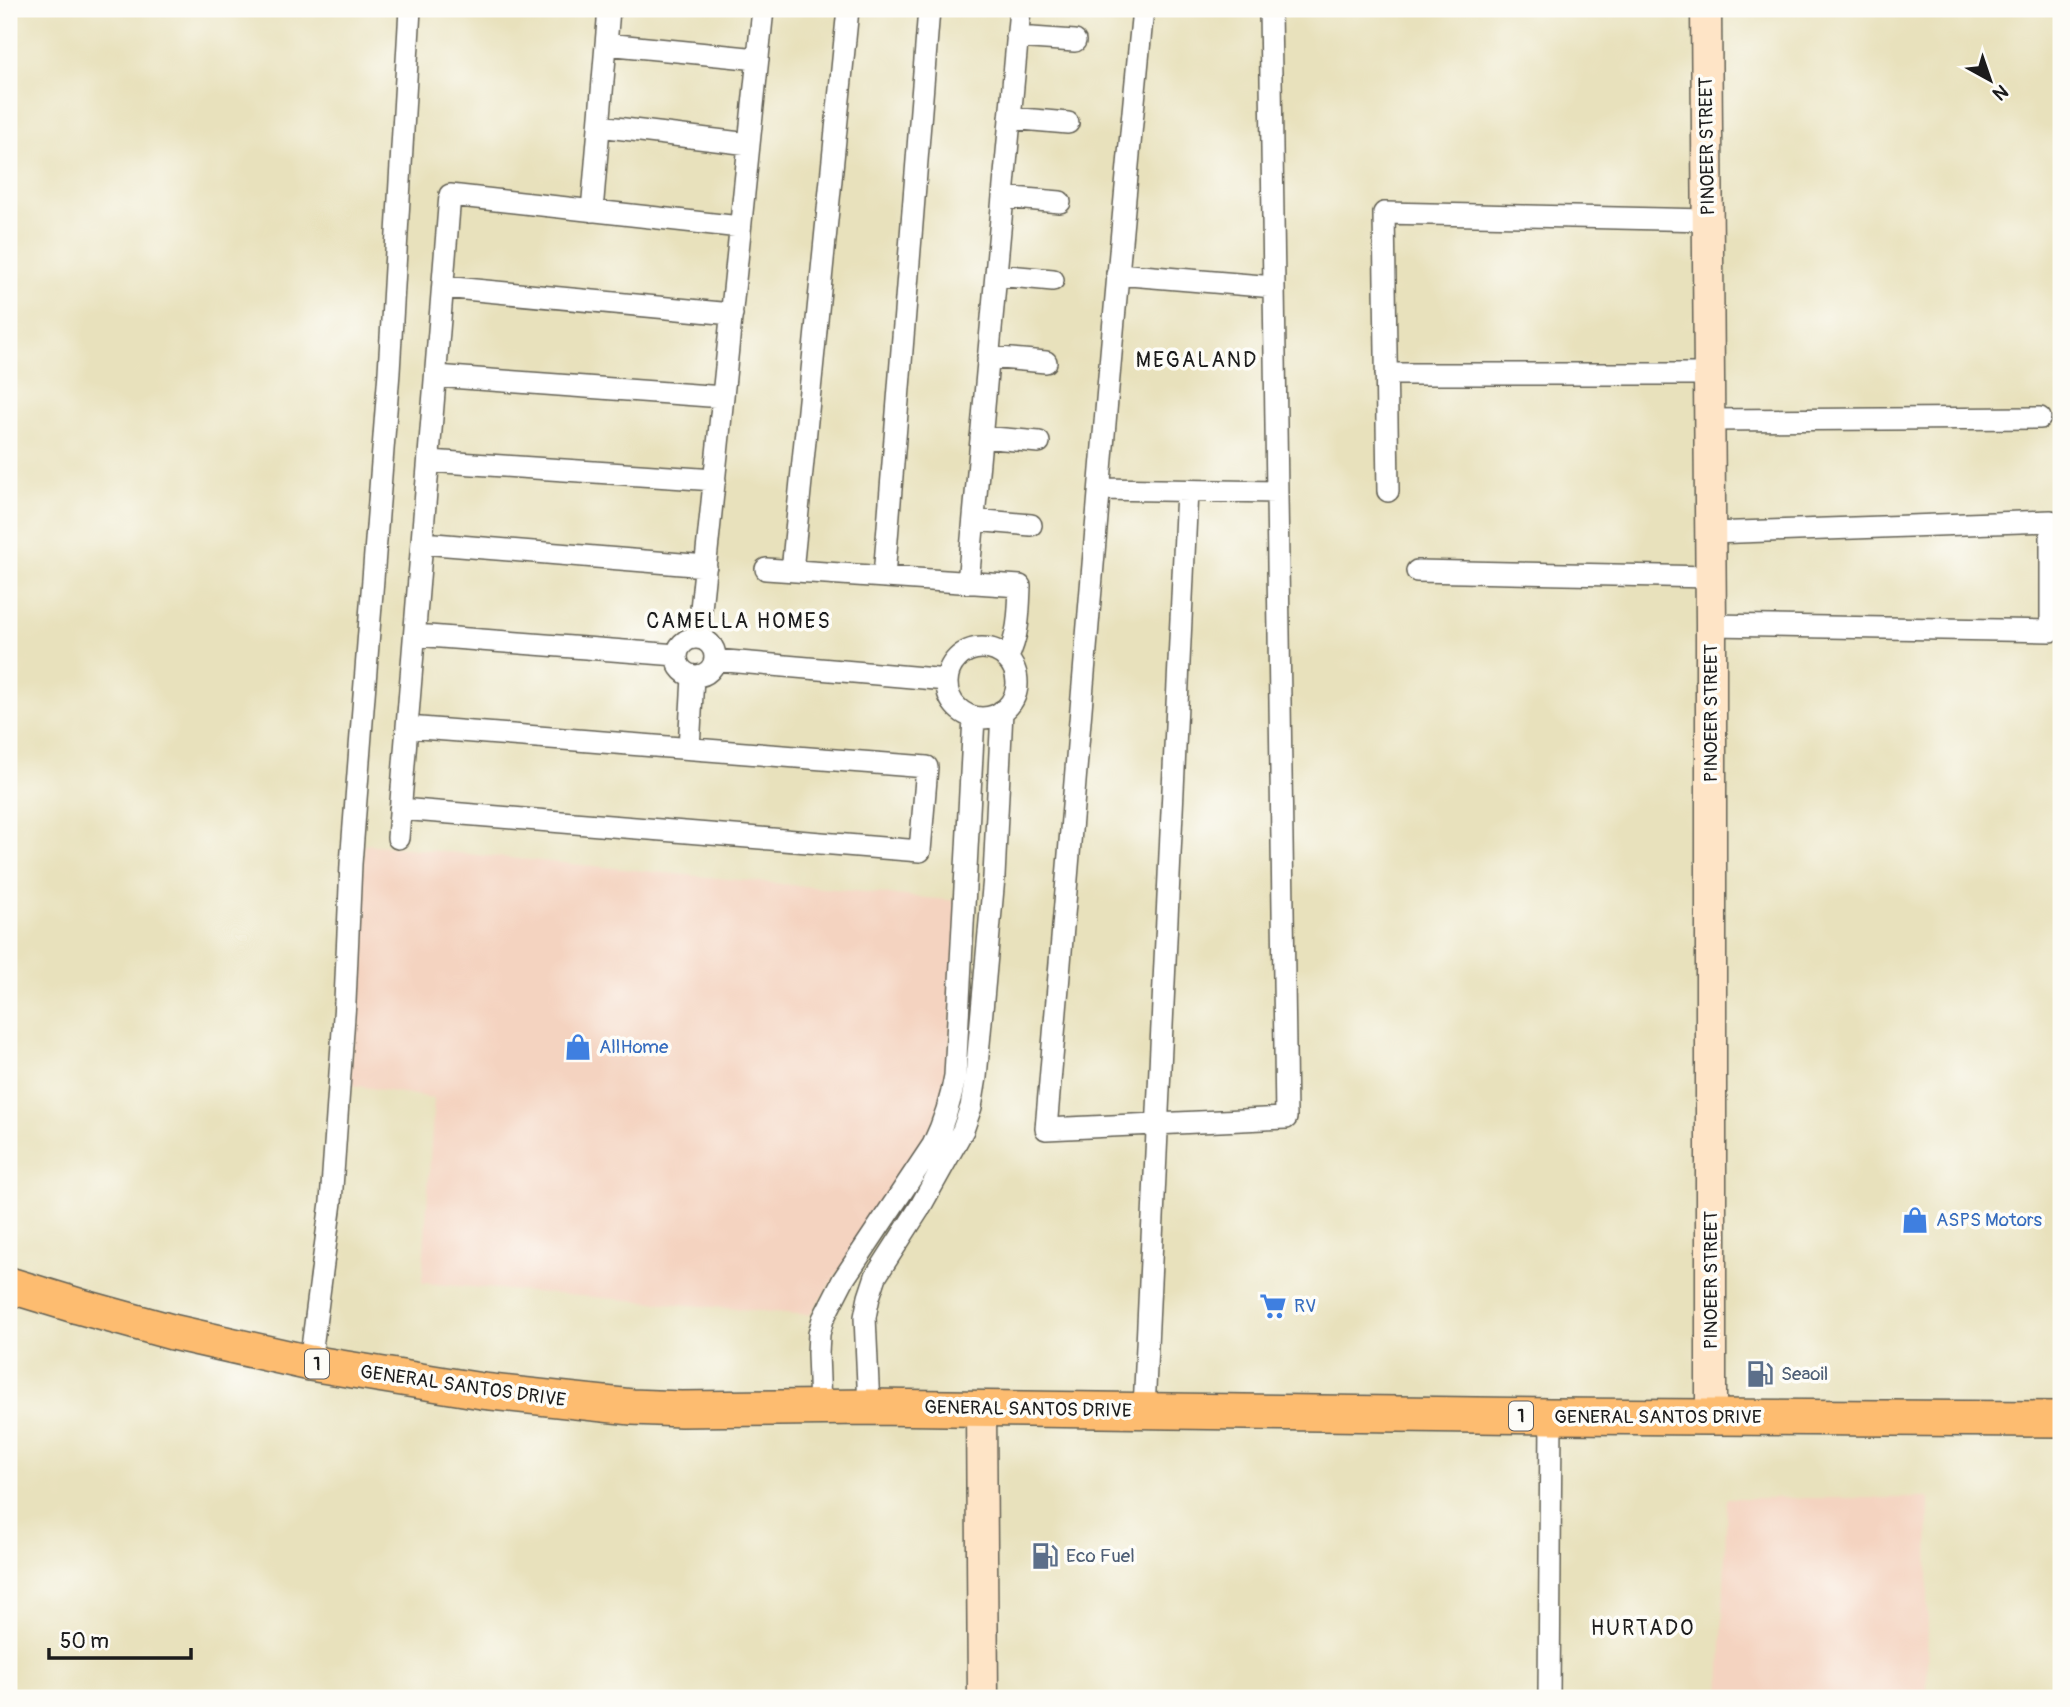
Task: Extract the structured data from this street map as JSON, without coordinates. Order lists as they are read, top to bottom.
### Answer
{
  "streets": {
    "highway": ["1", "GENERAL SANTOS DRIVE"],
    "main road": ["PINOEER STREET"]
  },
  "crossings": [
    ["PINOEER STREET", "GENERAL SANTOS DRIVE"]
  ],
  "districts": ["MEGALAND", "CAMELLA HOMES", "HURTADO"],
  "places": {
    "shop": ["AllHome", "ASPS Motors"],
    "supermarket": ["RV"],
    "fuel station": ["Seaoil", "Eco Fuel"]
  },
  "scale_bar": "50 m",
  "north": "bottom right"
}
